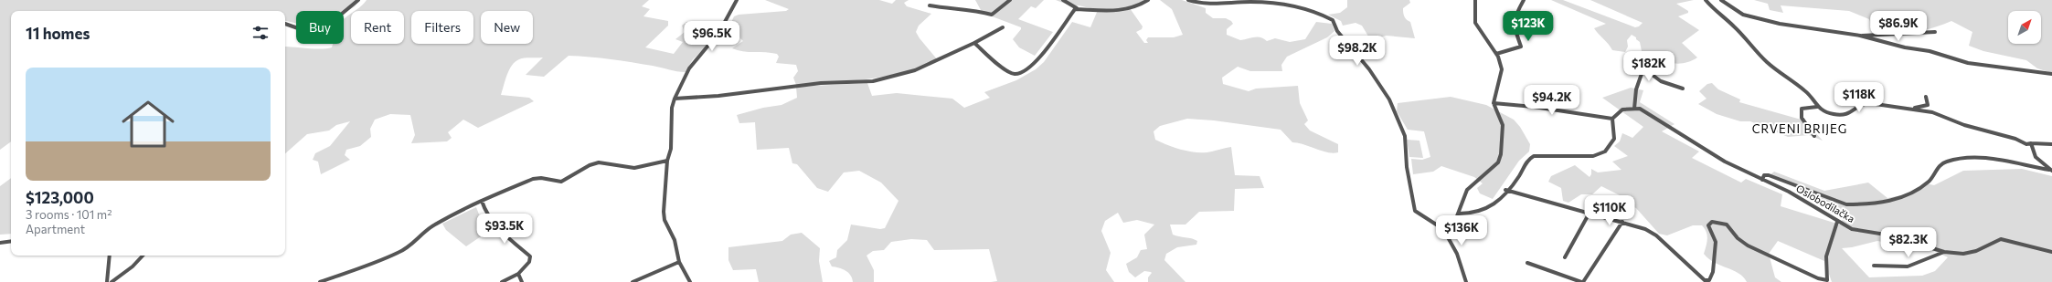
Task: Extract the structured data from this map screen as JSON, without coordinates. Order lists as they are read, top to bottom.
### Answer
{
  "streets": {
    "street": ["Oslobodilačka"]
  },
  "districts": ["CRVENI BRIJEG"],
  "north": "top right",
  "page": {
    "price": [
      "$123K",
      "$86.9K",
      "$96.5K",
      "$98.2K",
      "$182K",
      "$118K",
      "$94.2K",
      "$110K",
      "$93.5K",
      "$136K",
      "$82.3K"
    ],
    "chip": [
      "Buy",
      "Rent",
      "Filters",
      "New"
    ],
    "heading": "11 homes",
    "list": [
      {
        "name": "$123,000",
        "note": "3 rooms · 101 m² · Apartment"
      }
    ]
  }
}
